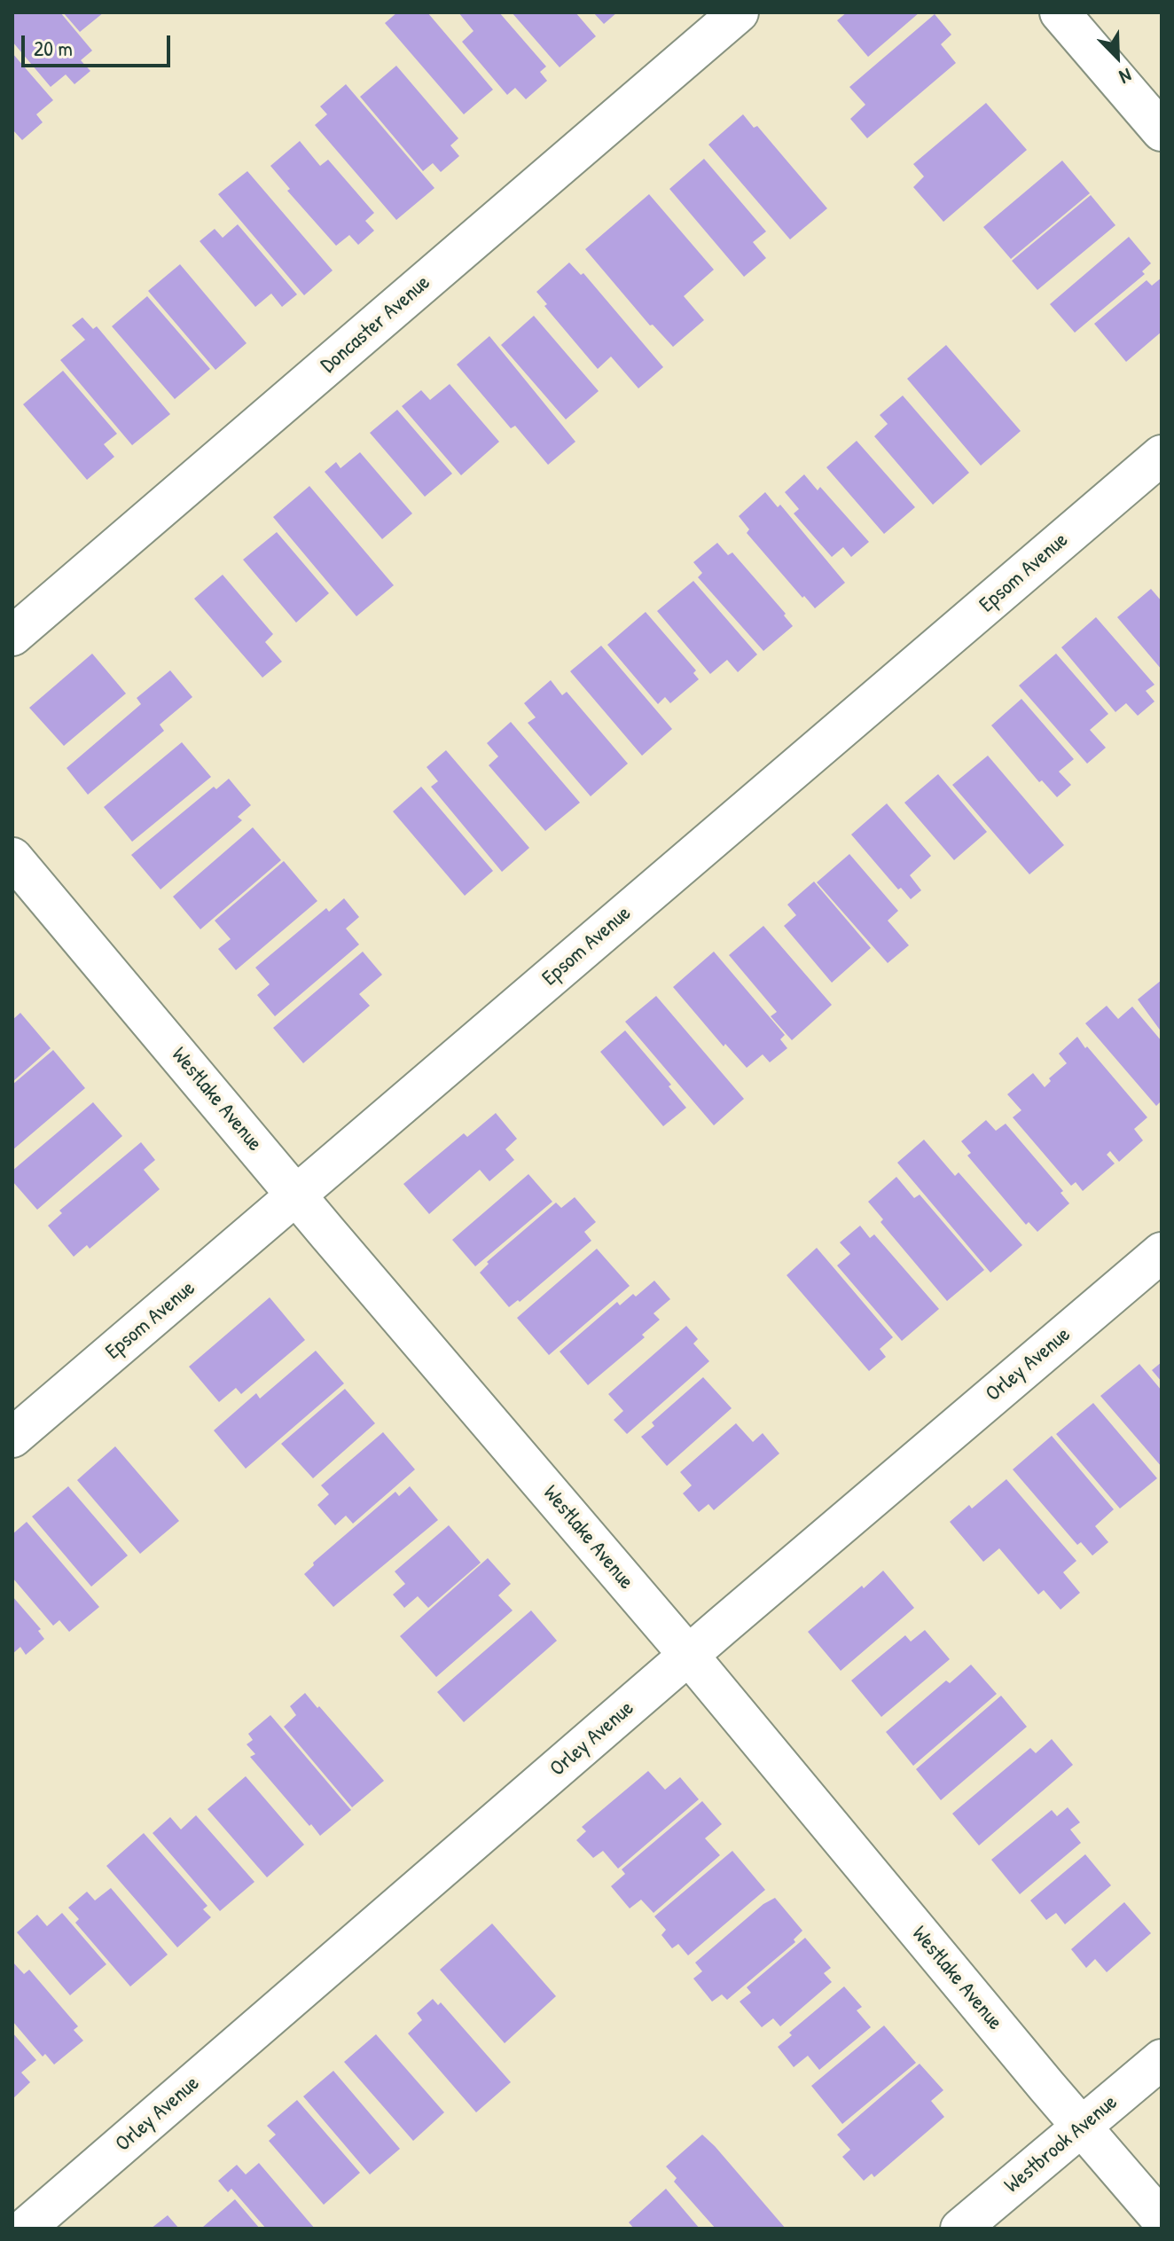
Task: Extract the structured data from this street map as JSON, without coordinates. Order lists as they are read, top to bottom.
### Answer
{
  "streets": {
    "street": [
      "Doncaster Avenue",
      "Epsom Avenue",
      "Westlake Avenue",
      "Orley Avenue",
      "Westbrook Avenue"
    ]
  },
  "crossings": [
    ["Epsom Avenue", "Westlake Avenue"],
    ["Westlake Avenue", "Orley Avenue"],
    ["Westlake Avenue", "Westbrook Avenue"]
  ],
  "scale_bar": "20 m",
  "north": "bottom right"
}
